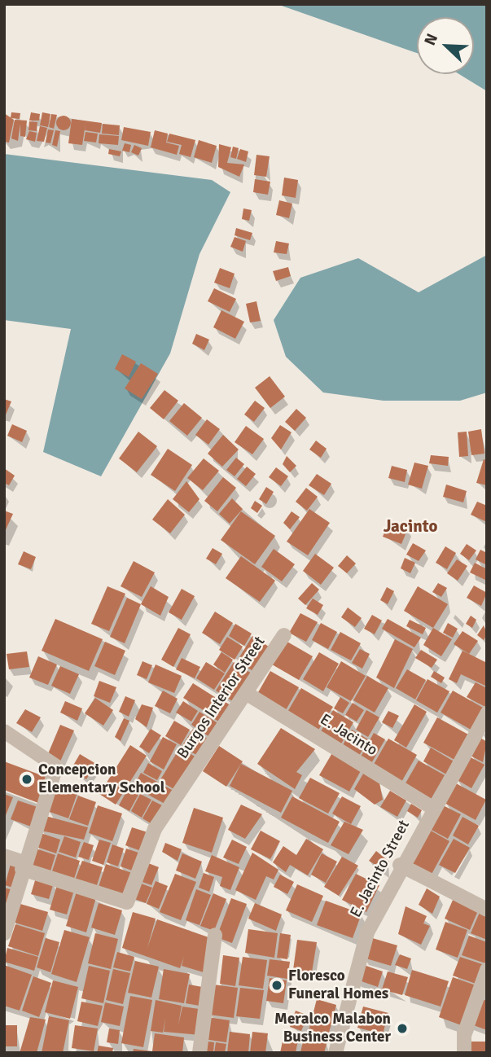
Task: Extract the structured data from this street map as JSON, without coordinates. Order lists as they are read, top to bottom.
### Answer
{
  "streets": {
    "street": ["Burgos Interior Street", "E. Jacinto", "E. Jacinto Street"]
  },
  "crossings": [
    ["Burgos Interior Street", "E. Jacinto"],
    ["E. Jacinto", "E. Jacinto Street"]
  ],
  "districts": ["Jacinto"],
  "places": ["Concepcion Elementary School", "Floresco Funeral Homes", "Meralco Malabon Business Center"],
  "north": "top left"
}
